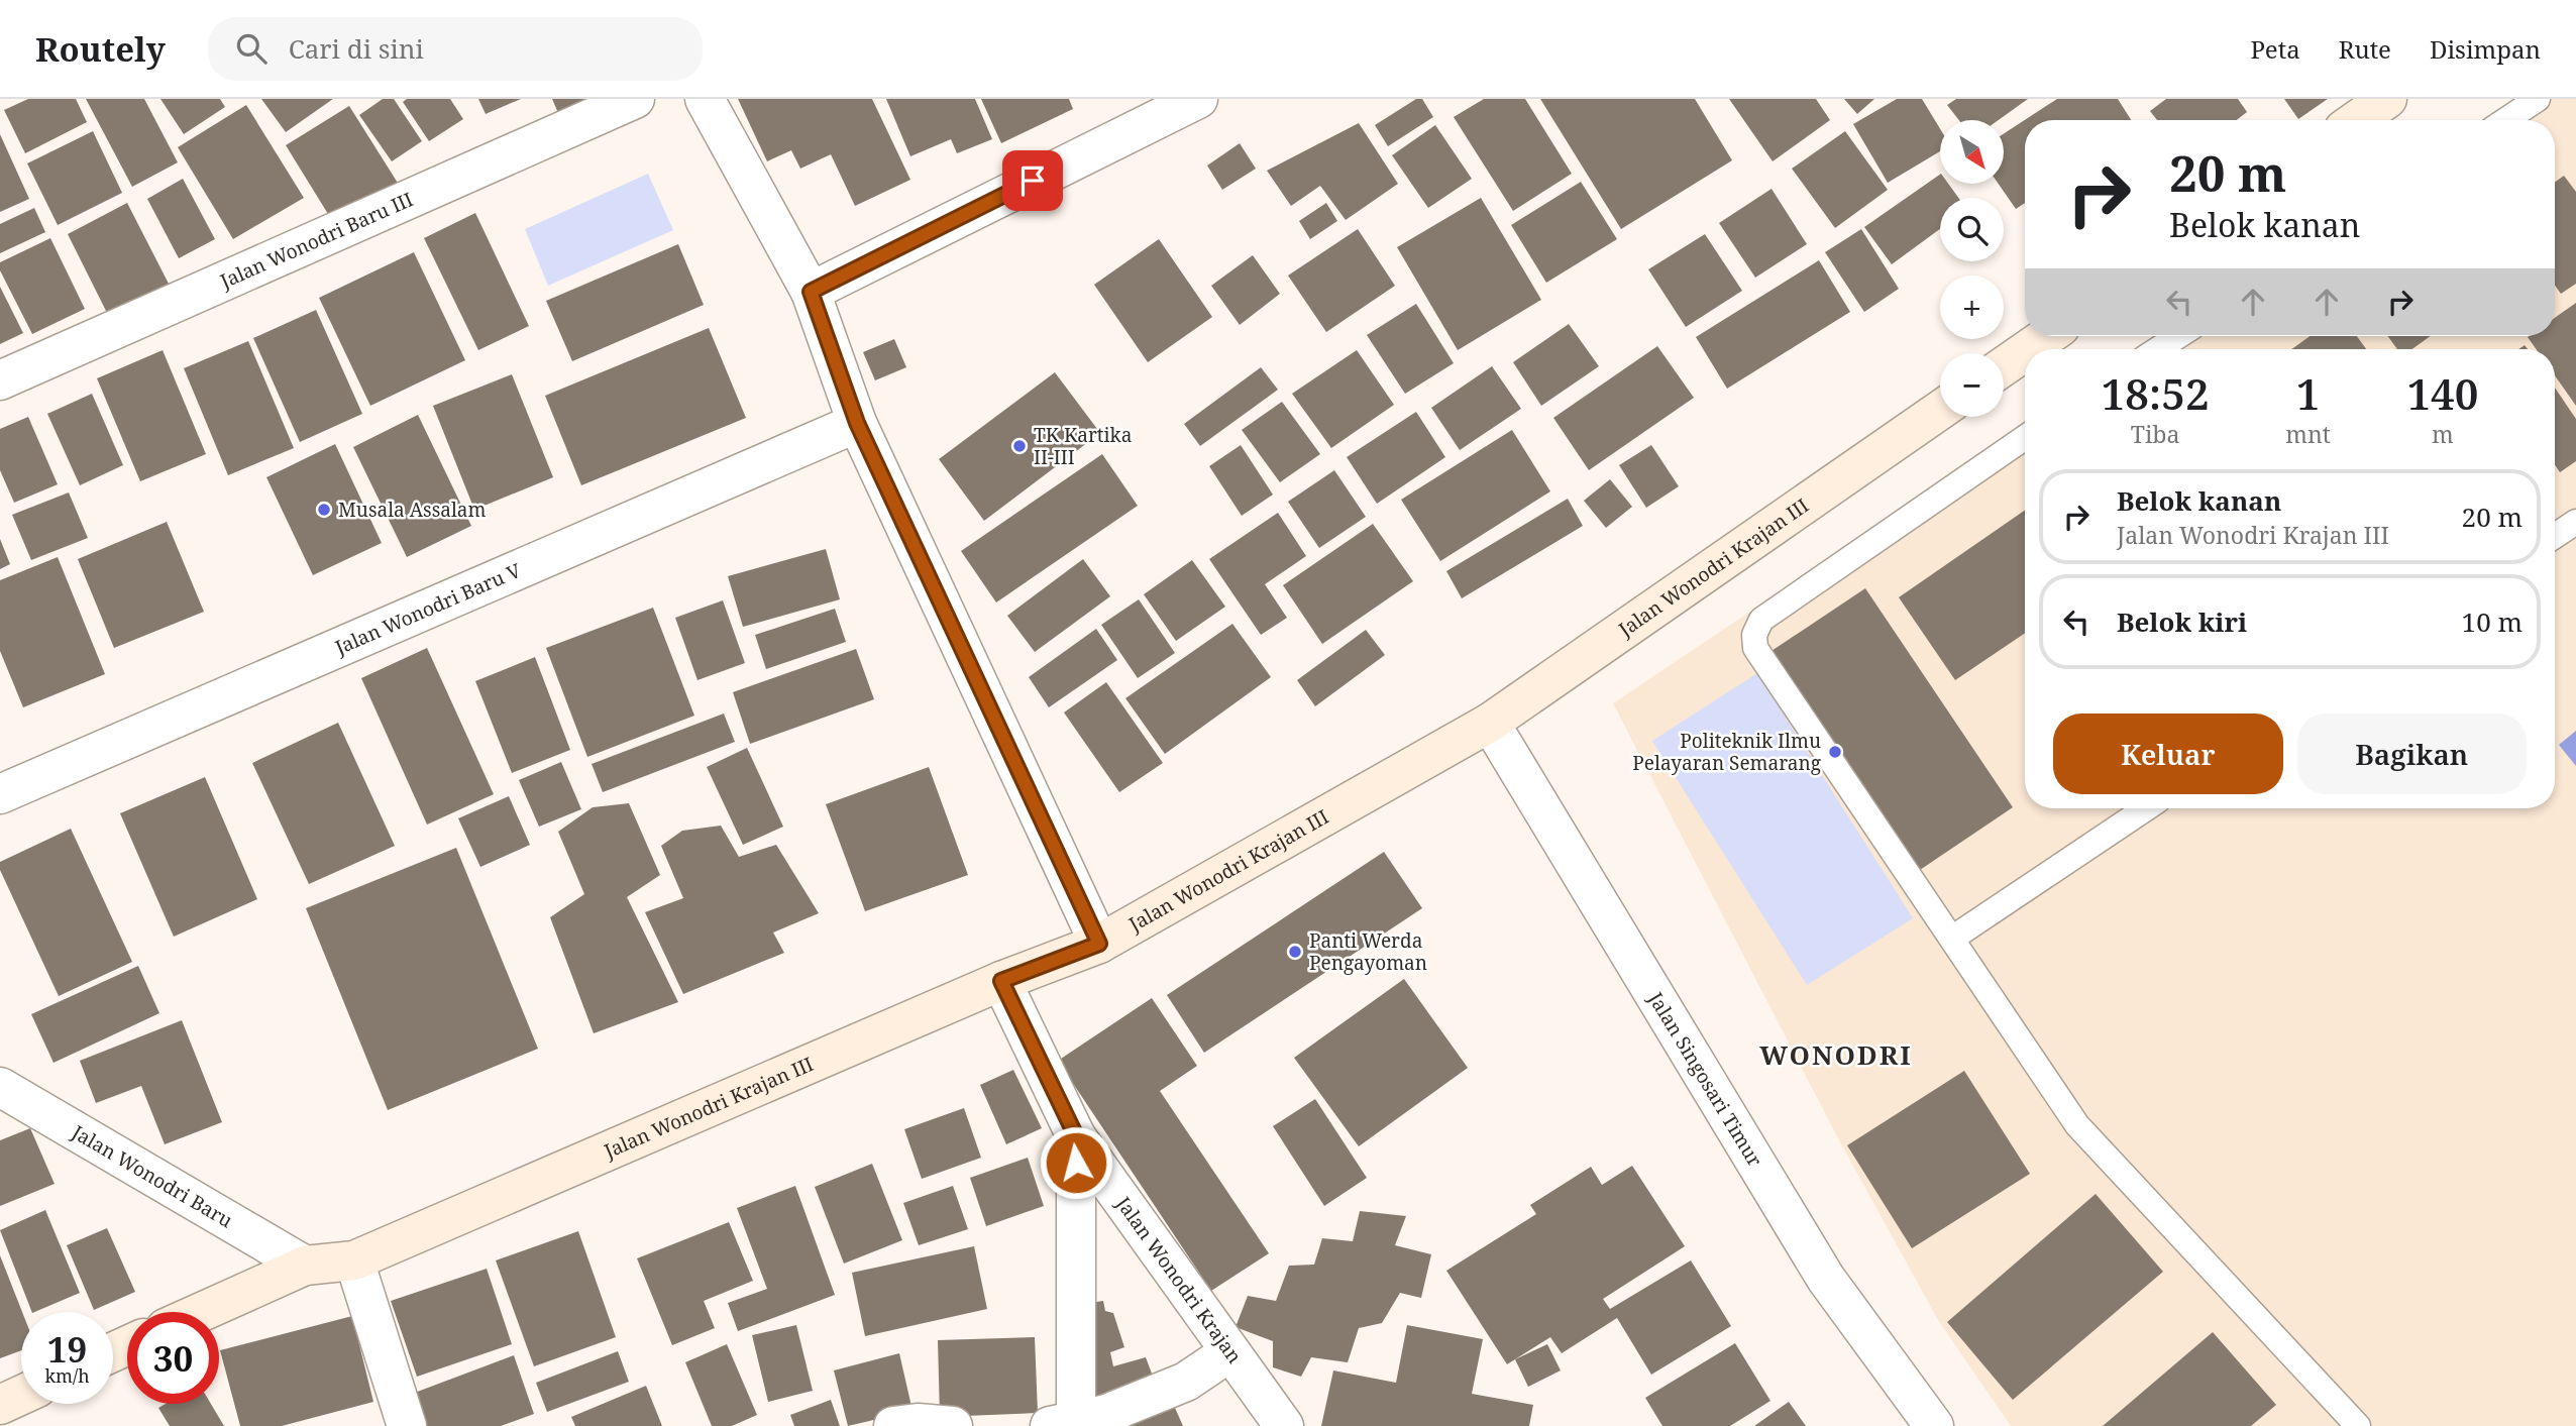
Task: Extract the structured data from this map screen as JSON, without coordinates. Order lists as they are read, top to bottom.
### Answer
{
  "streets": {
    "main road": ["Jalan Wonodri Krajan III"],
    "street": [
      "Jalan Wonodri Baru III",
      "Jalan Wonodri Baru V",
      "Jalan Singosari Timur",
      "Jalan Wonodri Baru",
      "Jalan Wonodri Krajan"
    ]
  },
  "crossings": [
    ["Jalan Wonodri Krajan III", "Jalan Singosari Timur"],
    ["Jalan Wonodri Krajan III", "Jalan Wonodri Baru"],
    ["Jalan Wonodri Krajan III", "Jalan Wonodri Krajan"]
  ],
  "districts": ["WONODRI"],
  "places": [
    "TK Kartika II-III",
    "Musala Assalam",
    "Politeknik Ilmu Pelayaran Semarang",
    "Panti Werda Pengayoman"
  ],
  "north": "bottom right",
  "page": {
    "header": "Routely",
    "search": "Cari di sini",
    "nav": ["Peta", "Rute", "Disimpan"],
    "map_buttons": ["+", "−"],
    "turn": ["20 m", "Belok kanan"],
    "eta": [
      "18:52",
      "Tiba",
      "1",
      "mnt",
      "140",
      "m"
    ],
    "list": [
      {
        "name": "Belok kanan",
        "note": "Jalan Wonodri Krajan III",
        "value": "20 m"
      },
      {
        "name": "Belok kiri",
        "value": "10 m"
      }
    ],
    "buttons": ["Keluar", "Bagikan"],
    "speed": "19 km/h",
    "limit": "30"
  }
}
